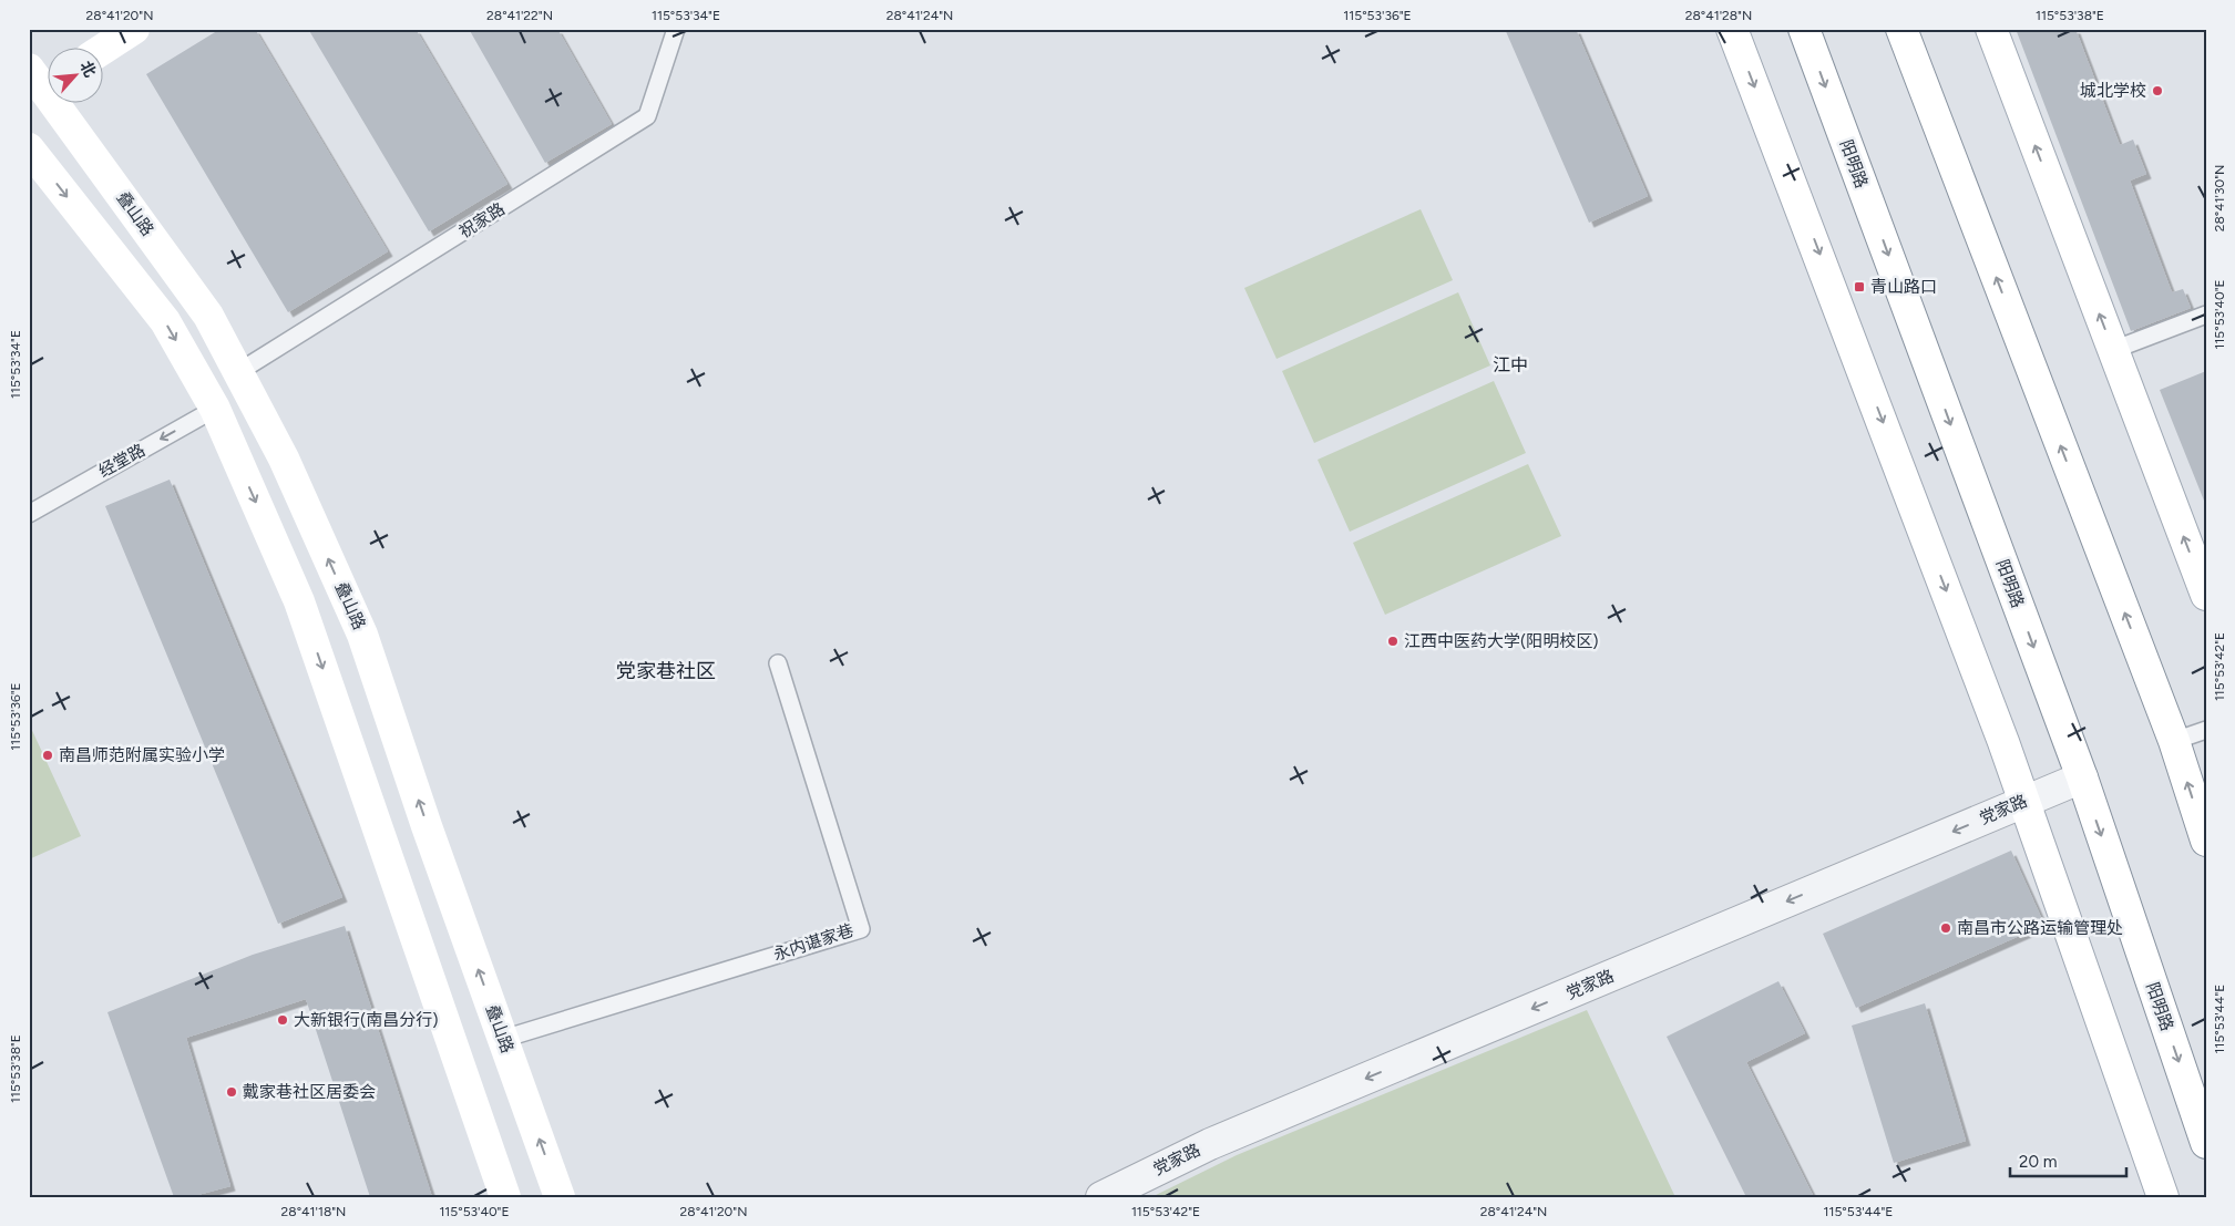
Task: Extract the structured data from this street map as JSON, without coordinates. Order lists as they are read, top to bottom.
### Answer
{
  "streets": {
    "main road": ["阳明路", "叠山路"],
    "street": ["党家路"],
    "lane": ["祝家路", "经堂路", "永内谌家巷"]
  },
  "crossings": [
    ["阳明路", "党家路"],
    ["叠山路", "祝家路"],
    ["叠山路", "永内谌家巷"]
  ],
  "one_way": ["经堂路", "党家路"],
  "districts": ["江中", "党家巷社区"],
  "places": {
    "other": [
      "城北学校",
      "江西中医药大学(阳明校区)",
      "南昌师范附属实验小学",
      "南昌市公路运输管理处",
      "大新银行(南昌分行)",
      "戴家巷社区居委会"
    ],
    "transit": ["青山路口"]
  },
  "scale_bar": "20 m",
  "north": "top right",
  "coordinates": [
    "28°41'20\"N",
    "28°41'22\"N",
    "115°53'34\"E",
    "28°41'24\"N",
    "115°53'36\"E",
    "28°41'28\"N",
    "115°53'38\"E",
    "28°41'30\"N",
    "115°53'40\"E",
    "115°53'42\"E",
    "115°53'44\"E",
    "28°41'18\"N"
  ]
}
